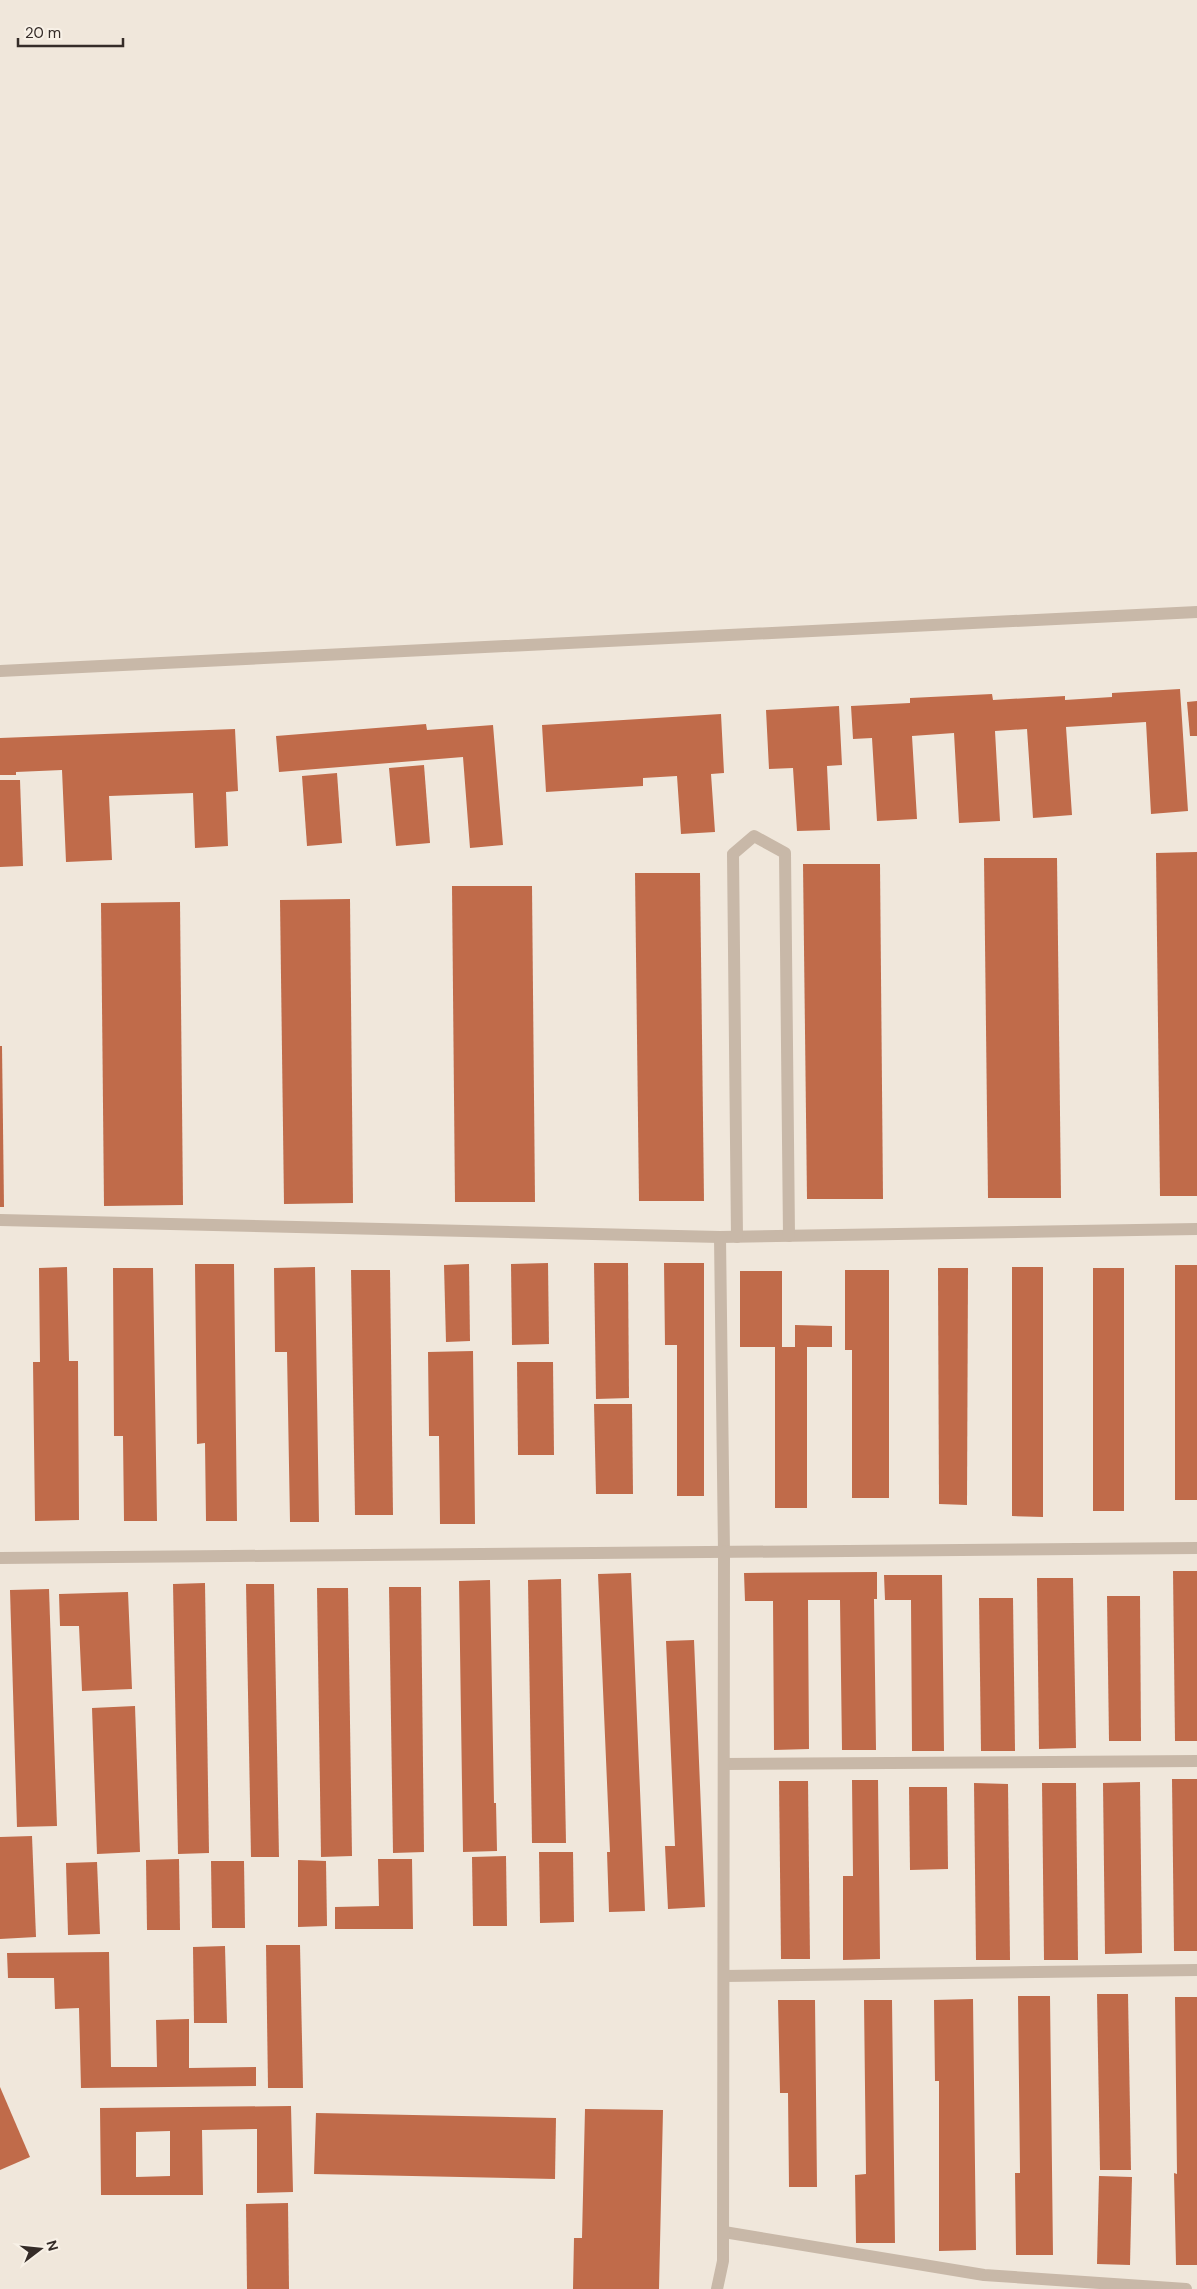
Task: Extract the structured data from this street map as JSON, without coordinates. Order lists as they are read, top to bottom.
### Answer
{
  "scale_bar": "20 m",
  "north": "right"
}
